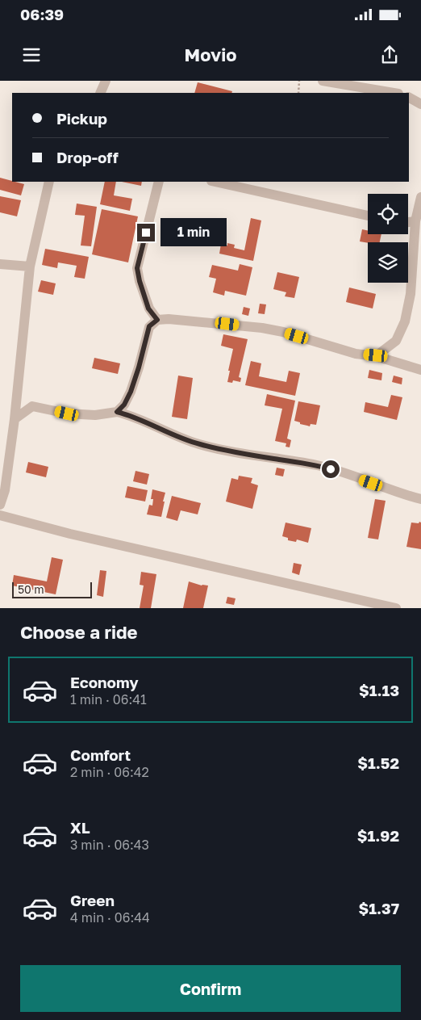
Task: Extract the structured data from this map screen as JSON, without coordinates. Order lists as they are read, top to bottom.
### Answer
{
  "scale_bar": "50 m",
  "page": {
    "status": "06:39",
    "header": "Movio",
    "banner": ["Pickup", "Drop-off"],
    "bubble": "1 min",
    "scale": "50 m",
    "heading": "Choose a ride",
    "list": [
      {
        "name": "Economy",
        "note": "1 min · 06:41",
        "value": "$1.13"
      },
      {
        "name": "Comfort",
        "note": "2 min · 06:42",
        "value": "$1.52"
      },
      {
        "name": "XL",
        "note": "3 min · 06:43",
        "value": "$1.92"
      },
      {
        "name": "Green",
        "note": "4 min · 06:44",
        "value": "$1.37"
      }
    ],
    "buttons": "Confirm"
  }
}
